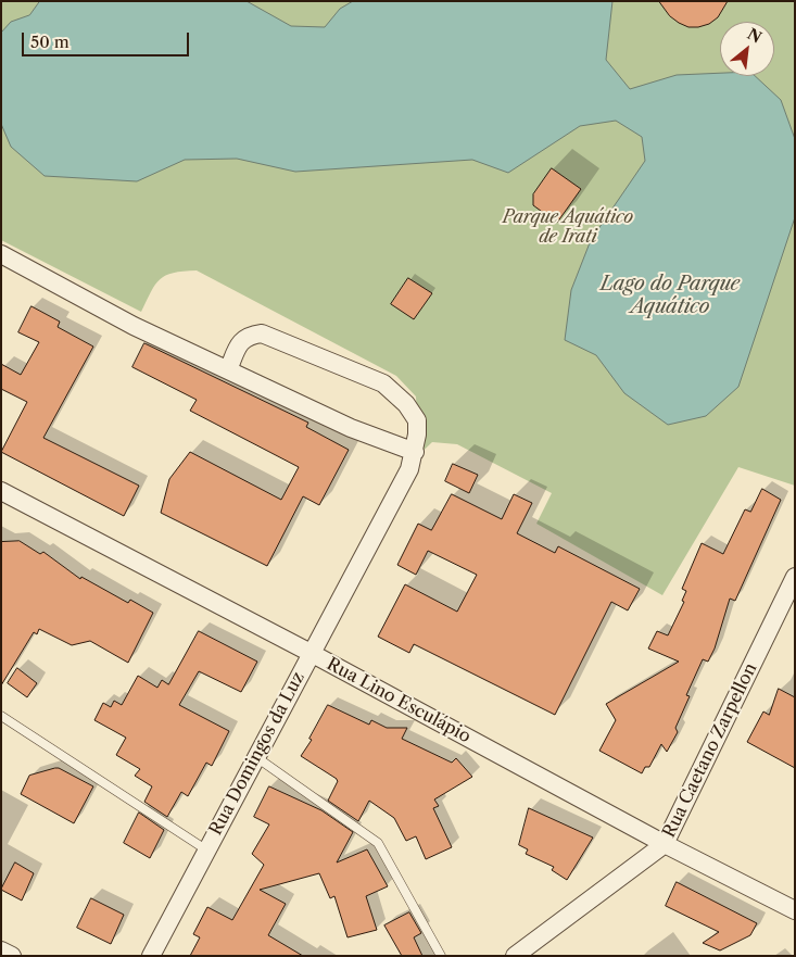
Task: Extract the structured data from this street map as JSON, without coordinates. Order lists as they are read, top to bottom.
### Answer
{
  "streets": {
    "street": ["Rua Lino Esculápio", "Rua Caetano Zarpellon", "Rua Domingos da Luz"]
  },
  "crossings": [
    ["Rua Lino Esculápio", "Rua Caetano Zarpellon"],
    ["Rua Lino Esculápio", "Rua Domingos da Luz"]
  ],
  "water": ["Lago do Parque Aquático"],
  "parks": ["Parque Aquático de Irati"],
  "scale_bar": "50 m",
  "north": "top right"
}
